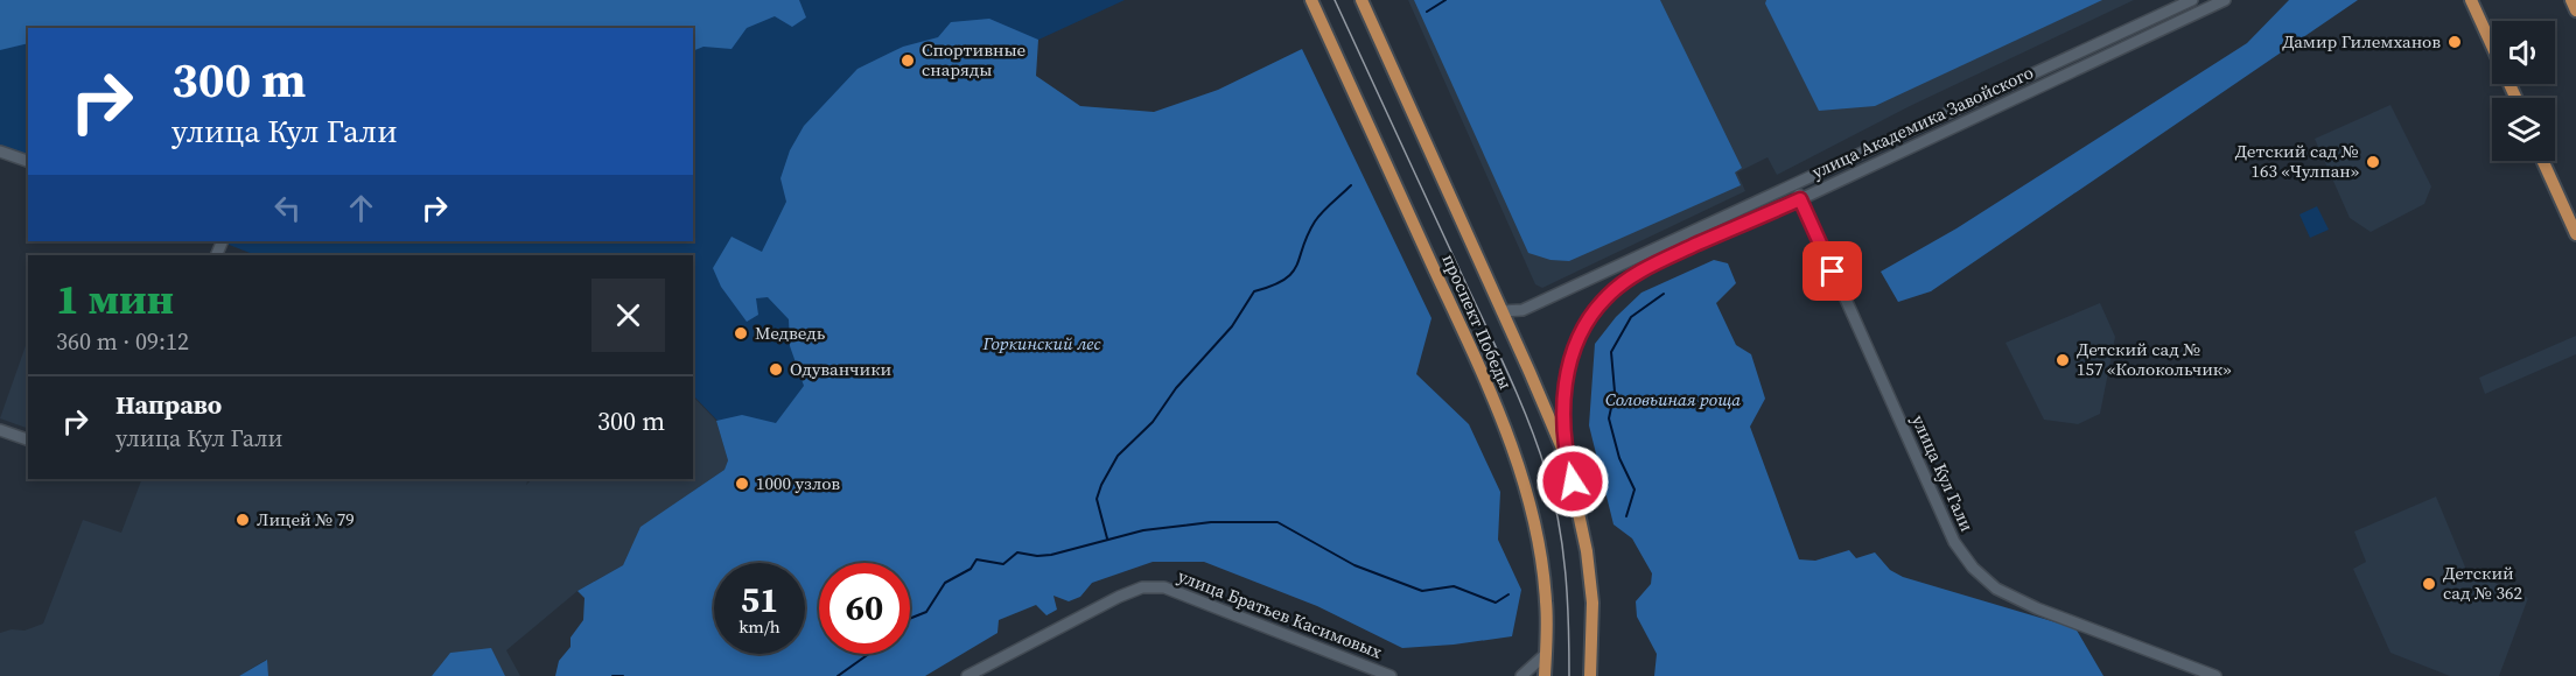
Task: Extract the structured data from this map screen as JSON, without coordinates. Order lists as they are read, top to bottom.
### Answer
{
  "streets": {
    "main road": ["проспект Победы"],
    "street": ["улица Академика Завойского", "улица Кул Гали", "улица Братьев Касимовых"]
  },
  "crossings": [
    ["улица Академика Завойского", "проспект Победы"],
    ["улица Академика Завойского", "улица Кул Гали"]
  ],
  "parks": ["Горкинский лес", "Соловьиная роща"],
  "places": [
    "Дамир Гилемханов",
    "Спортивные снаряды",
    "Детский сад № 163 «Чулпан»",
    "Медведь",
    "Детский сад № 157 «Колокольчик»",
    "Одуванчики",
    "1000 узлов",
    "Лицей № 79",
    "Детский сад № 362"
  ],
  "page": {
    "turn": ["300 m", "улица Кул Гали"],
    "heading": ["1 мин", "360 m · 09:12"],
    "list": [
      {
        "name": "Направо",
        "note": "улица Кул Гали",
        "value": "300 m"
      }
    ],
    "speed": "51 km/h",
    "limit": "60"
  }
}
